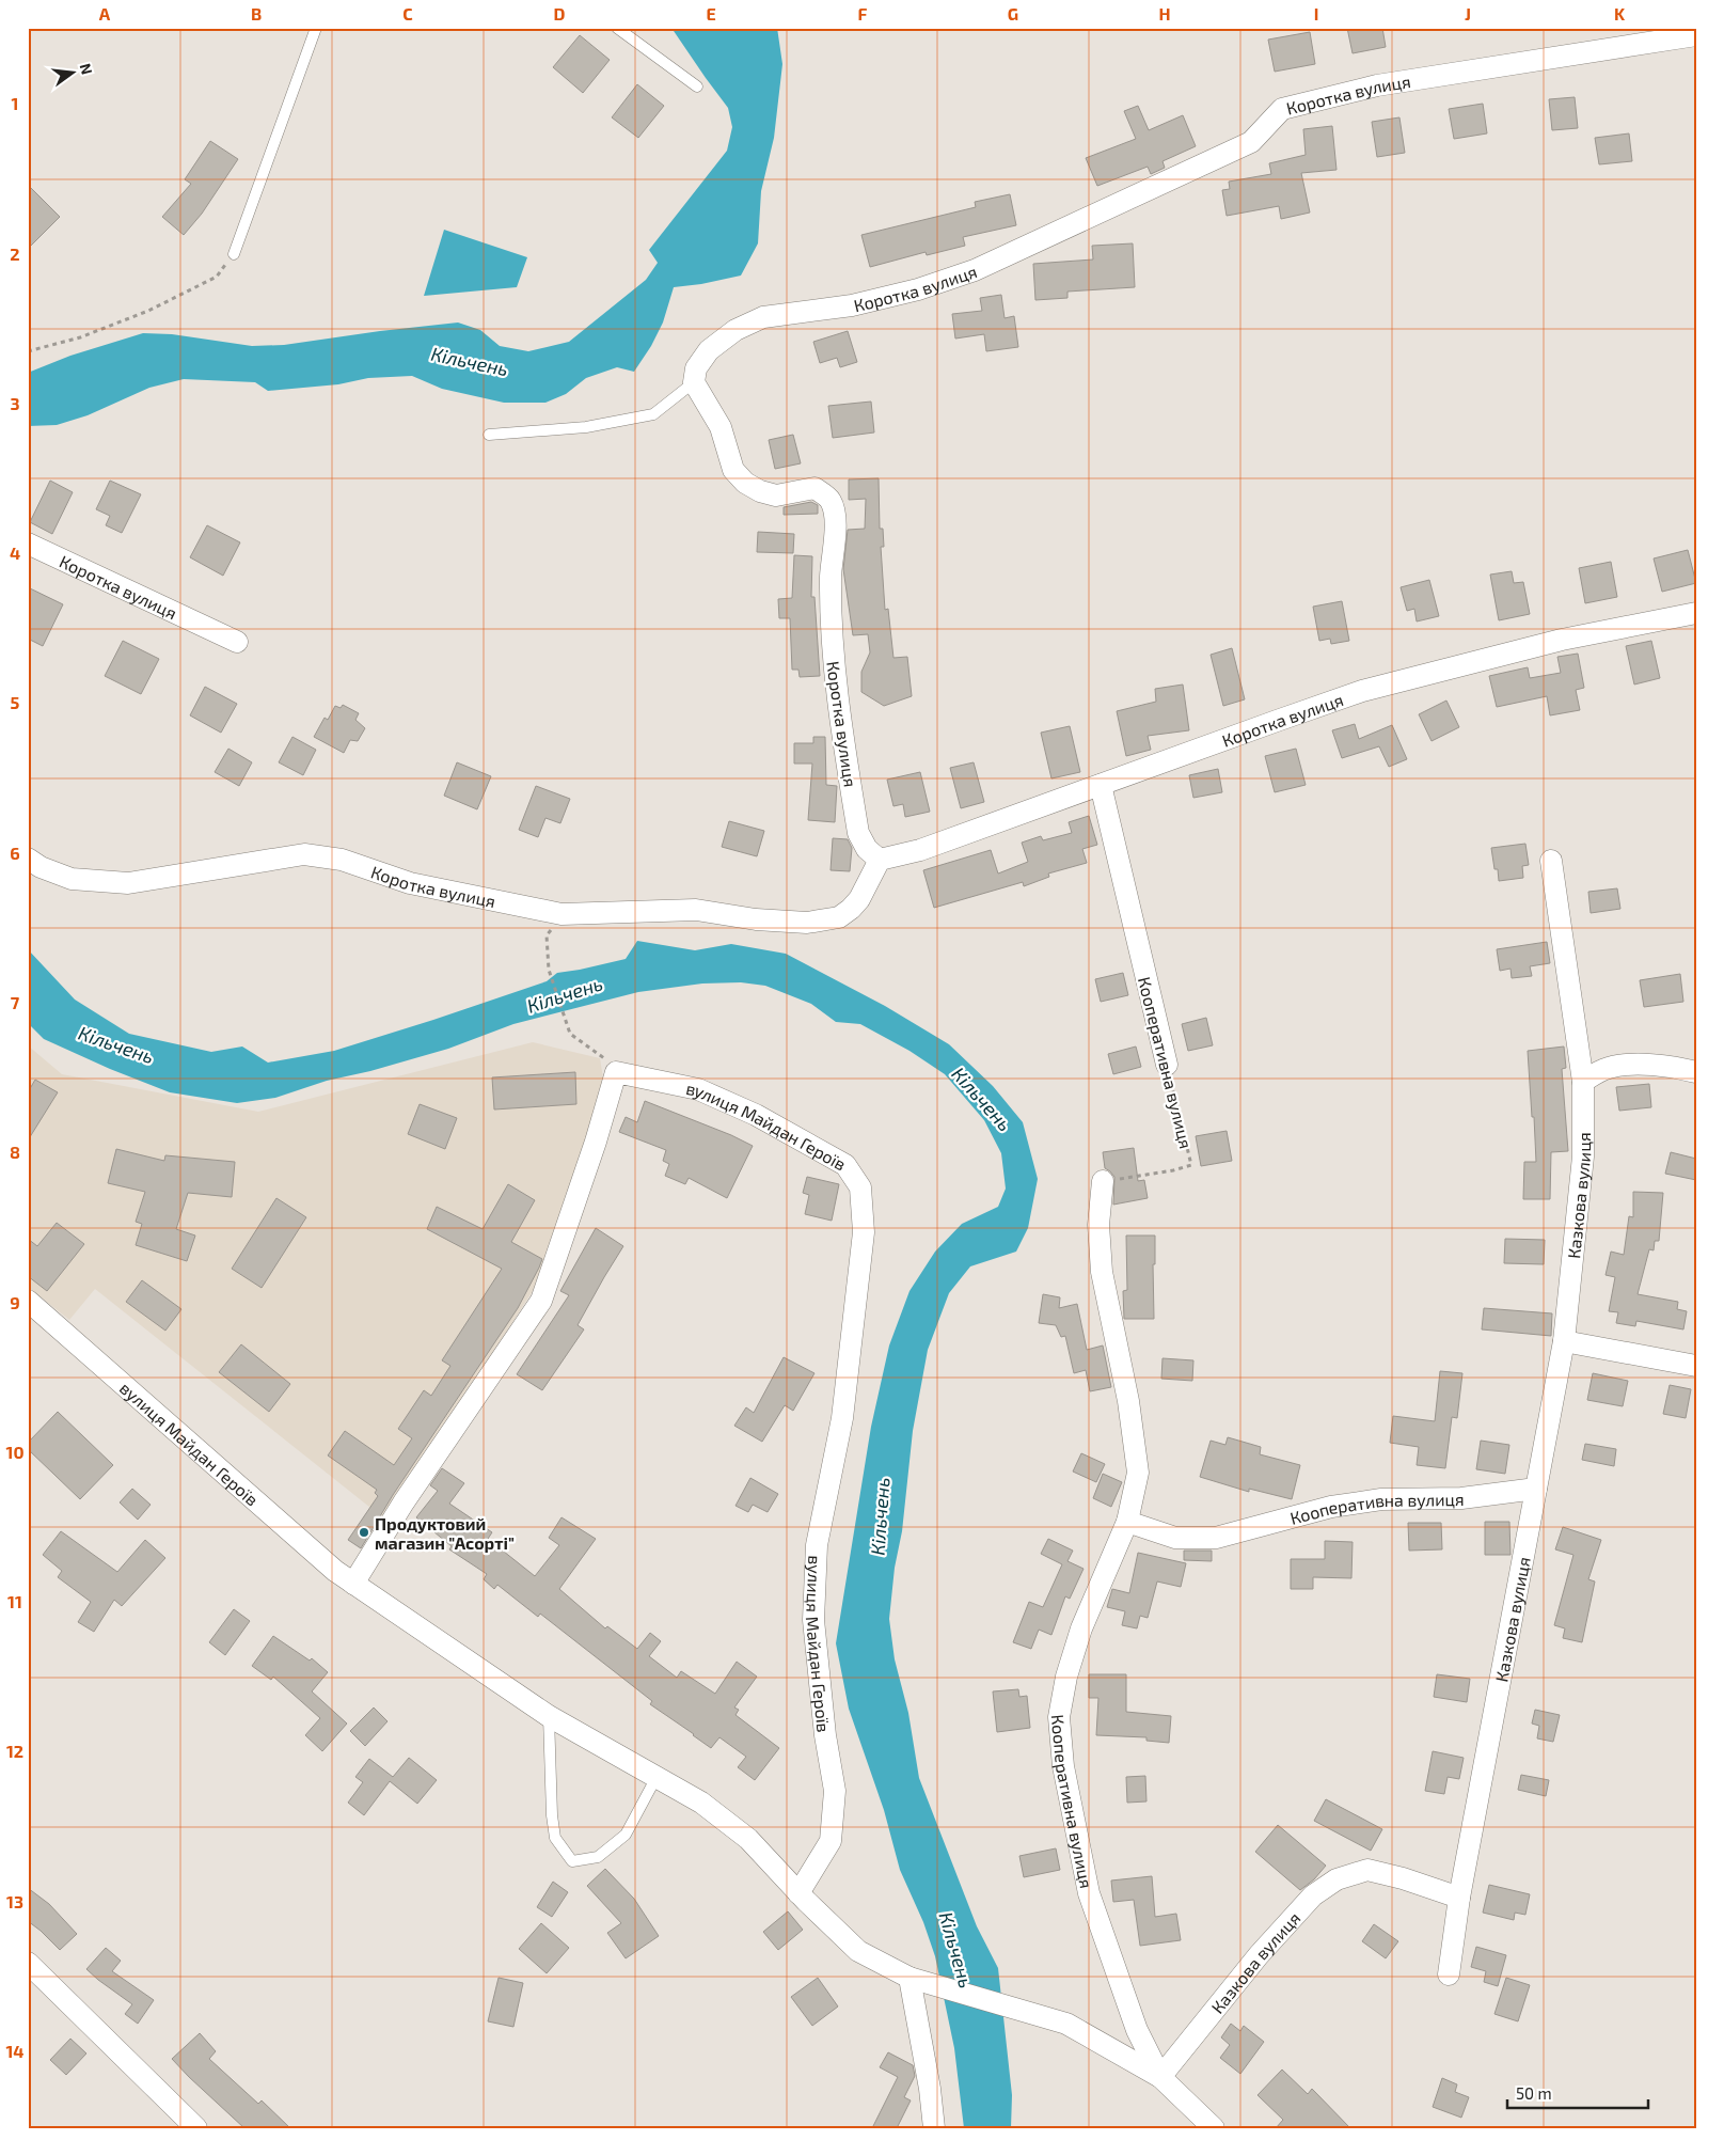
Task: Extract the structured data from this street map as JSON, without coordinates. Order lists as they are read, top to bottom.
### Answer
{
  "streets": {
    "street": [
      "Коротка вулиця",
      "Кооперативна вулиця",
      "вулиця Майдан Героїв",
      "Казкова вулиця"
    ]
  },
  "crossings": [
    ["Коротка вулиця", "Кооперативна вулиця"],
    ["Кооперативна вулиця", "вулиця Майдан Героїв"],
    ["Кооперативна вулиця", "Казкова вулиця"],
    ["вулиця Майдан Героїв", "Казкова вулиця"]
  ],
  "water": ["Кільчень"],
  "places": ["Продуктовий магазин \"Асорті\""],
  "scale_bar": "50 m",
  "north": "right",
  "grid": {
    "columns": [
      "A",
      "B",
      "C",
      "D",
      "E",
      "F",
      "G",
      "H",
      "I",
      "J",
      "K"
    ],
    "rows": [
      "1",
      "2",
      "3",
      "4",
      "5",
      "6",
      "7",
      "8",
      "9",
      "10",
      "11",
      "12",
      "13",
      "14"
    ]
  }
}
